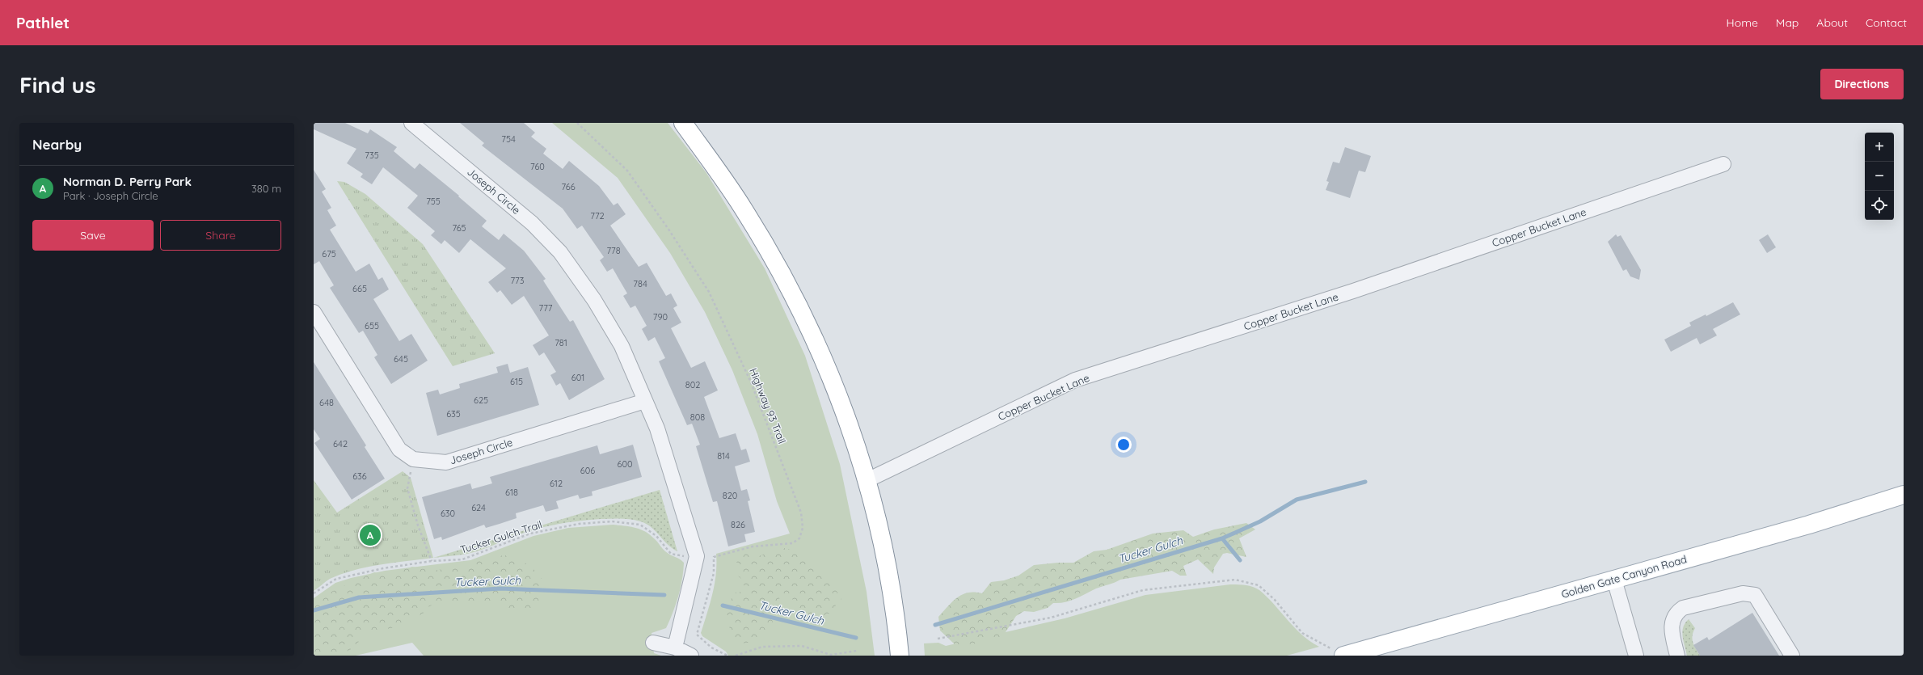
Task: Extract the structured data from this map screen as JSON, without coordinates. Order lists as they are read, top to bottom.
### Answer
{
  "streets": {
    "main road": ["Golden Gate Canyon Road"],
    "street": ["Joseph Circle", "Copper Bucket Lane"],
    "path": ["Highway 93 Trail", "Tucker Gulch Trail"]
  },
  "water": ["Tucker Gulch"],
  "house_numbers": [
    "754",
    "735",
    "760",
    "766",
    "755",
    "772",
    "765",
    "778",
    "675",
    "773",
    "784",
    "665",
    "777",
    "790",
    "655",
    "781",
    "645",
    "601",
    "615",
    "802",
    "625",
    "648",
    "635",
    "808",
    "642",
    "814",
    "600",
    "606",
    "636",
    "612",
    "618",
    "820",
    "624",
    "630",
    "826"
  ],
  "page": {
    "header": "Pathlet",
    "nav": [
      "Home",
      "Map",
      "About",
      "Contact"
    ],
    "buttons": [
      "Directions",
      ["Save", "Share"]
    ],
    "title": "Find us",
    "heading": "Nearby",
    "map_buttons": ["+", "−"],
    "list": [
      {
        "mark": "A",
        "name": "Norman D. Perry Park",
        "note": "Park · Joseph Circle",
        "value": "380 m"
      }
    ],
    "pins": "A"
  }
}
